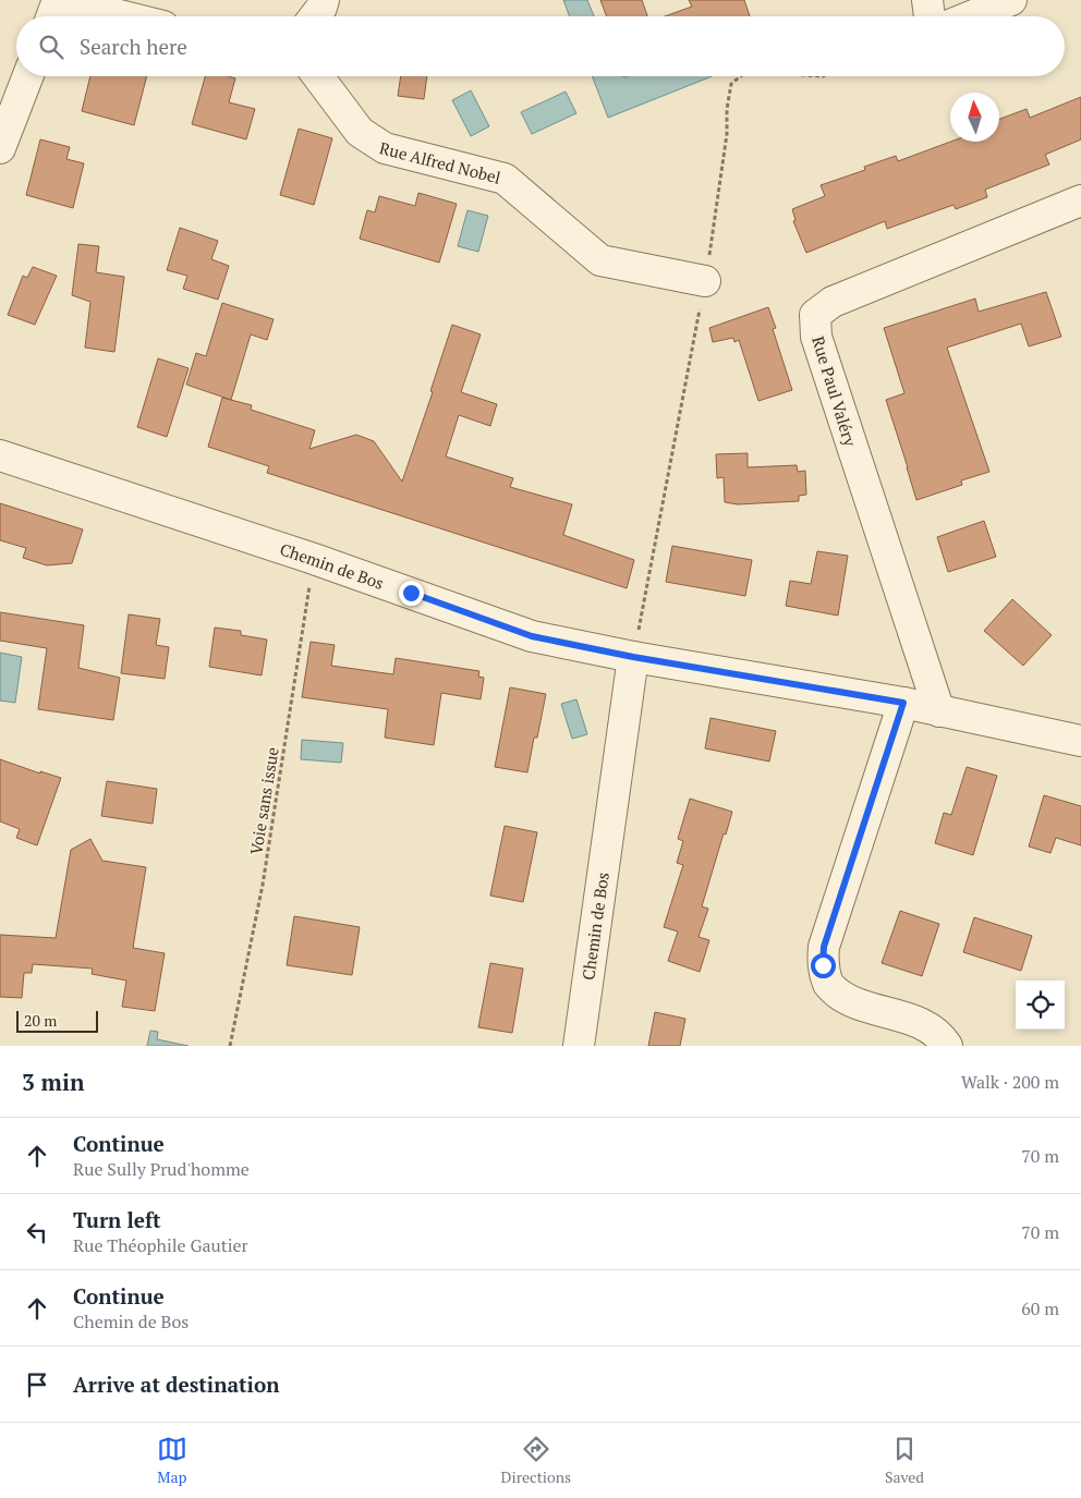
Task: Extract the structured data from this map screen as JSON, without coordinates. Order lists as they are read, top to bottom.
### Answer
{
  "streets": {
    "street": ["Rue Alfred Nobel", "Rue Paul Valéry", "Chemin de Bos"],
    "path": ["Voie sans issue"]
  },
  "crossings": [
    ["Chemin de Bos", "Voie sans issue"]
  ],
  "scale_bar": "20 m",
  "north": "top",
  "page": {
    "search": "Search here",
    "scale": "20 m",
    "heading": ["3 min", "Walk · 200 m"],
    "list": [
      ["Continue", "Rue Sully Prud'homme", "70 m"],
      ["Turn left", "Rue Théophile Gautier", "70 m"],
      ["Continue", "Chemin de Bos", "60 m"],
      "Arrive at destination"
    ],
    "nav": ["Map", "Directions", "Saved"]
  }
}
